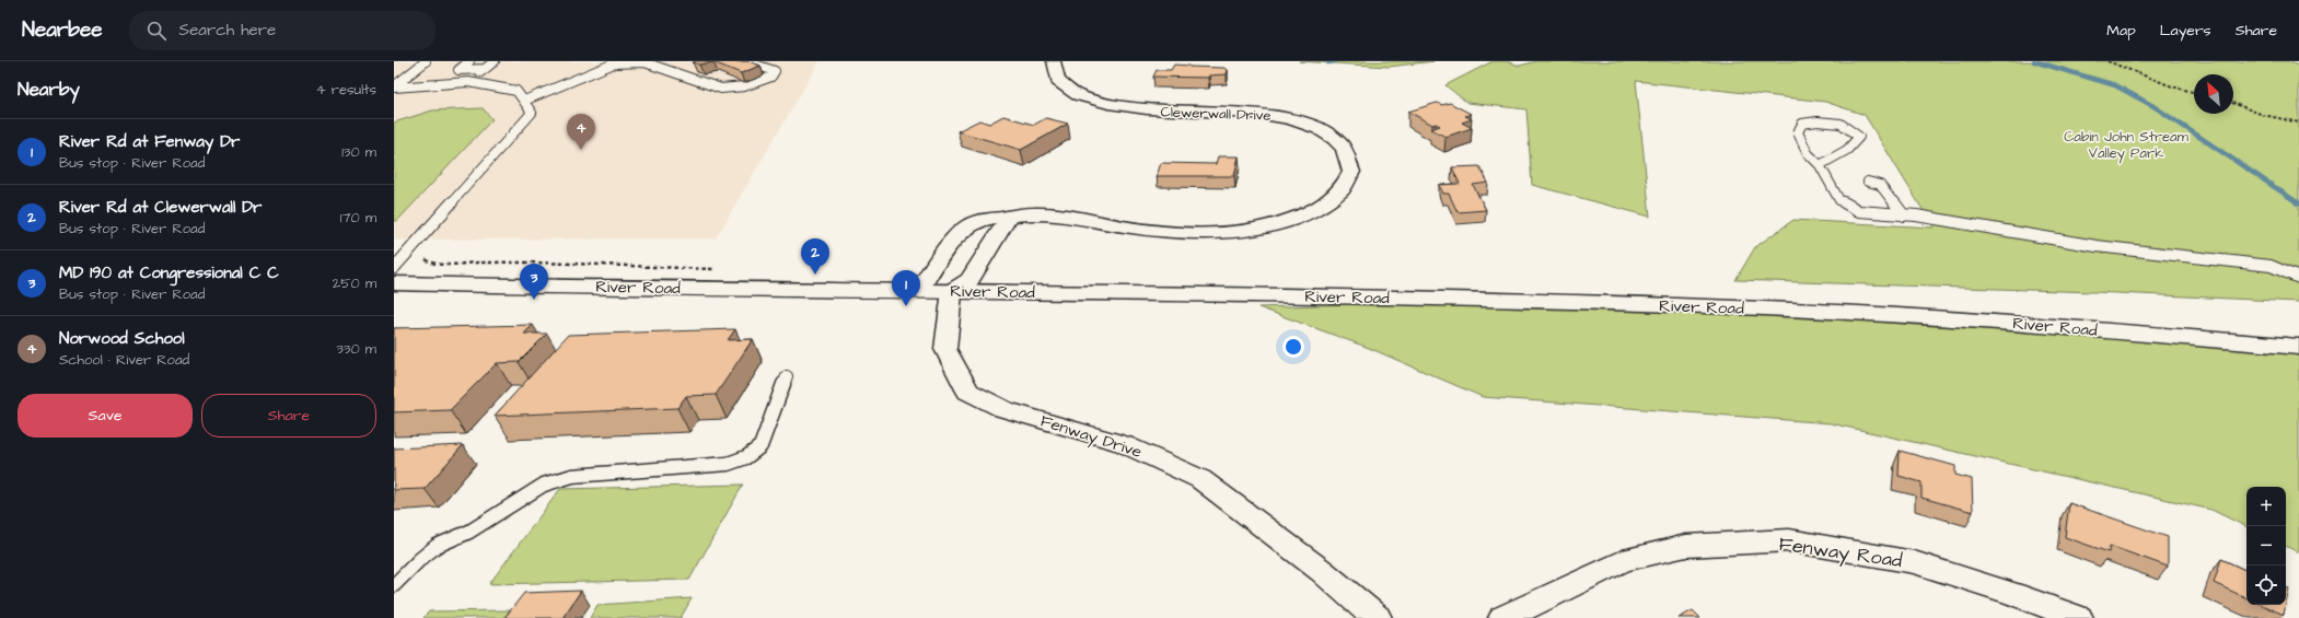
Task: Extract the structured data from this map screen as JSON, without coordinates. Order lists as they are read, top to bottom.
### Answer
{
  "streets": {
    "main road": ["River Road"],
    "street": ["Clewerwall Drive", "Fenway Drive", "Fenway Road"]
  },
  "crossings": [
    ["Clewerwall Drive", "River Road"],
    ["River Road", "Fenway Drive"]
  ],
  "parks": ["Cabin John Stream Valley Park"],
  "north": "top left",
  "page": {
    "header": "Nearbee",
    "search": "Search here",
    "nav": ["Map", "Layers", "Share"],
    "heading": ["Nearby", "4 results"],
    "pins": [
      "4",
      "2",
      "3",
      "1"
    ],
    "list": [
      {
        "mark": "1",
        "name": "River Rd at Fenway Dr",
        "note": "Bus stop · River Road",
        "value": "130 m"
      },
      {
        "mark": "2",
        "name": "River Rd at Clewerwall Dr",
        "note": "Bus stop · River Road",
        "value": "170 m"
      },
      {
        "mark": "3",
        "name": "MD 190 at Congressional C C",
        "note": "Bus stop · River Road",
        "value": "250 m"
      },
      {
        "mark": "4",
        "name": "Norwood School",
        "note": "School · River Road",
        "value": "330 m"
      }
    ],
    "buttons": ["Save", "Share"],
    "map_buttons": ["+", "−"]
  }
}
